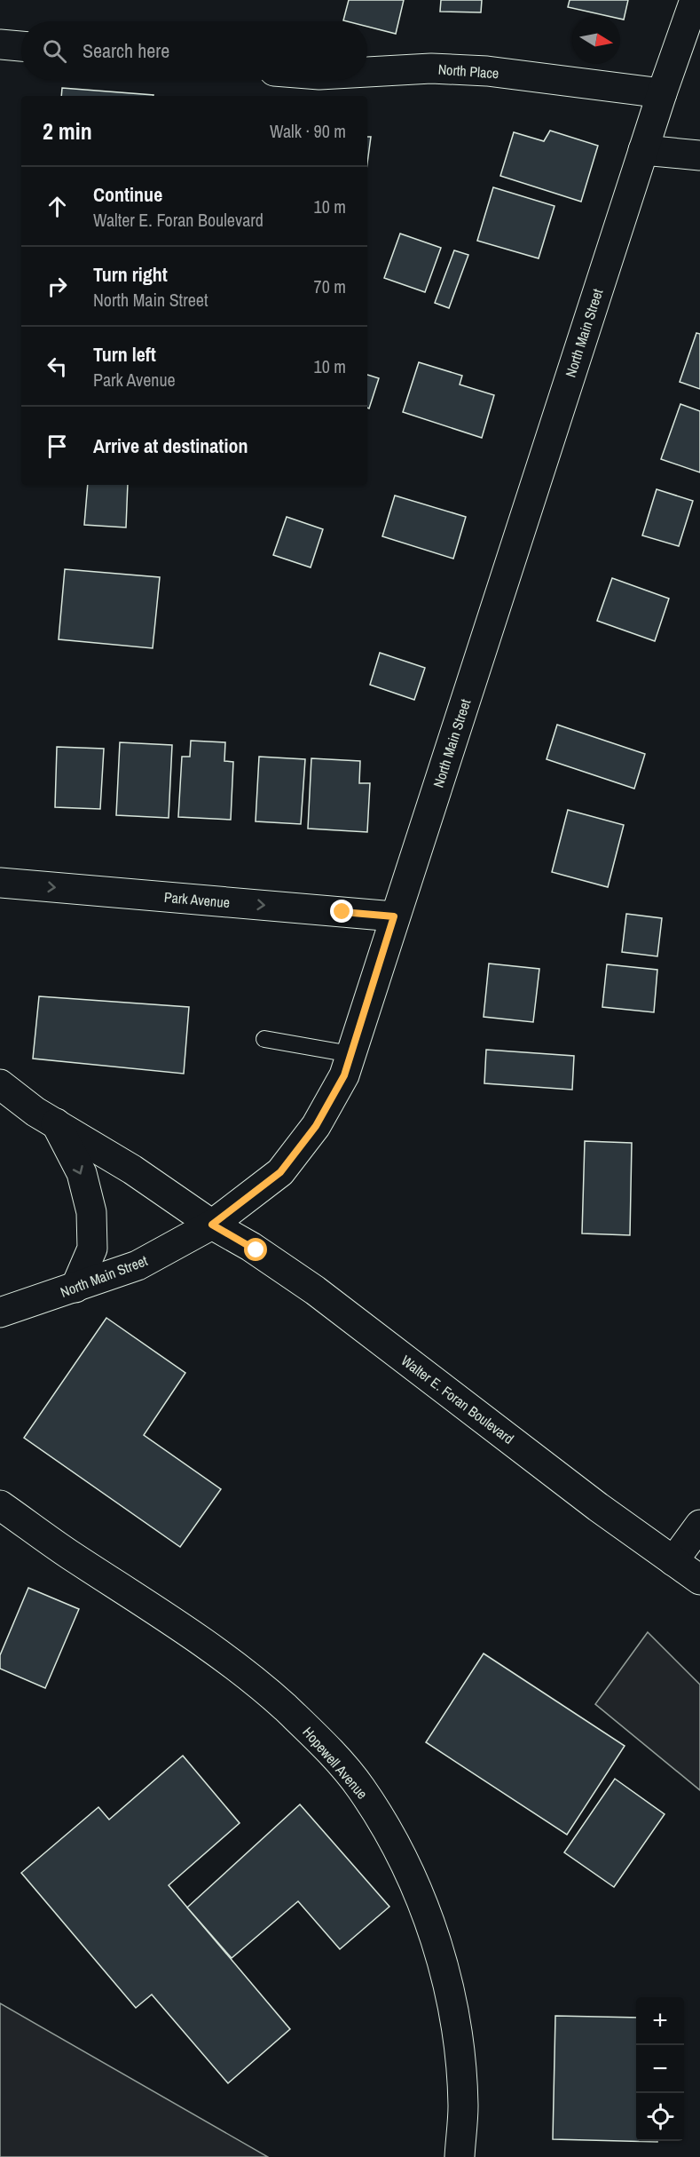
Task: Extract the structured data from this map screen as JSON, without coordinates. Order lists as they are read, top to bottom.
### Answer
{
  "streets": {
    "street": [
      "North Place",
      "North Main Street",
      "Park Avenue",
      "Walter E. Foran Boulevard",
      "Hopewell Avenue"
    ]
  },
  "crossings": [
    ["North Place", "North Main Street"],
    ["North Main Street", "Park Avenue"],
    ["North Main Street", "Walter E. Foran Boulevard"]
  ],
  "one_way": ["Park Avenue"],
  "north": "right",
  "page": {
    "search": "Search here",
    "heading": ["2 min", "Walk · 90 m"],
    "list": [
      ["Continue", "Walter E. Foran Boulevard", "10 m"],
      ["Turn right", "North Main Street", "70 m"],
      ["Turn left", "Park Avenue", "10 m"],
      "Arrive at destination"
    ],
    "map_buttons": ["+", "−"]
  }
}
